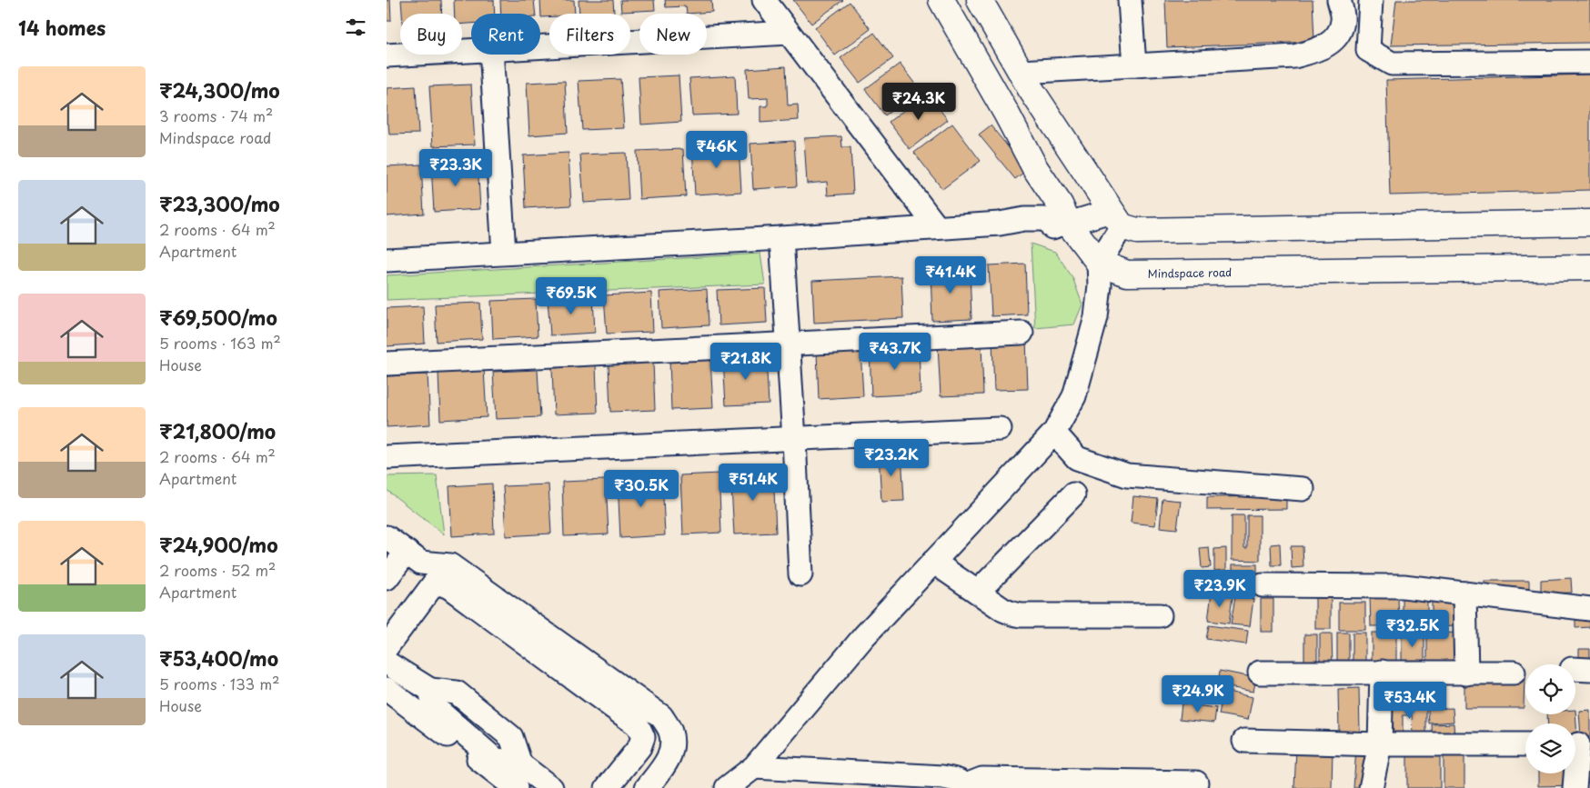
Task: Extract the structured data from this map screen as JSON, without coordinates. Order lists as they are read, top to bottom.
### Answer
{
  "streets": {
    "main road": ["Mindspace road"]
  },
  "page": {
    "heading": "14 homes",
    "chip": [
      "Buy",
      "Rent",
      "Filters",
      "New"
    ],
    "list": [
      {
        "name": "₹24,300/mo",
        "note": "3 rooms · 74 m² · Mindspace road"
      },
      {
        "name": "₹23,300/mo",
        "note": "2 rooms · 64 m² · Apartment"
      },
      {
        "name": "₹69,500/mo",
        "note": "5 rooms · 163 m² · House"
      },
      {
        "name": "₹21,800/mo",
        "note": "2 rooms · 64 m² · Apartment"
      },
      {
        "name": "₹24,900/mo",
        "note": "2 rooms · 52 m² · Apartment"
      },
      {
        "name": "₹53,400/mo",
        "note": "5 rooms · 133 m² · House"
      }
    ],
    "price": [
      "₹24.3K",
      "₹46K",
      "₹23.3K",
      "₹41.4K",
      "₹69.5K",
      "₹43.7K",
      "₹21.8K",
      "₹23.2K",
      "₹51.4K",
      "₹30.5K",
      "₹23.9K",
      "₹32.5K",
      "₹24.9K",
      "₹53.4K"
    ]
  }
}
